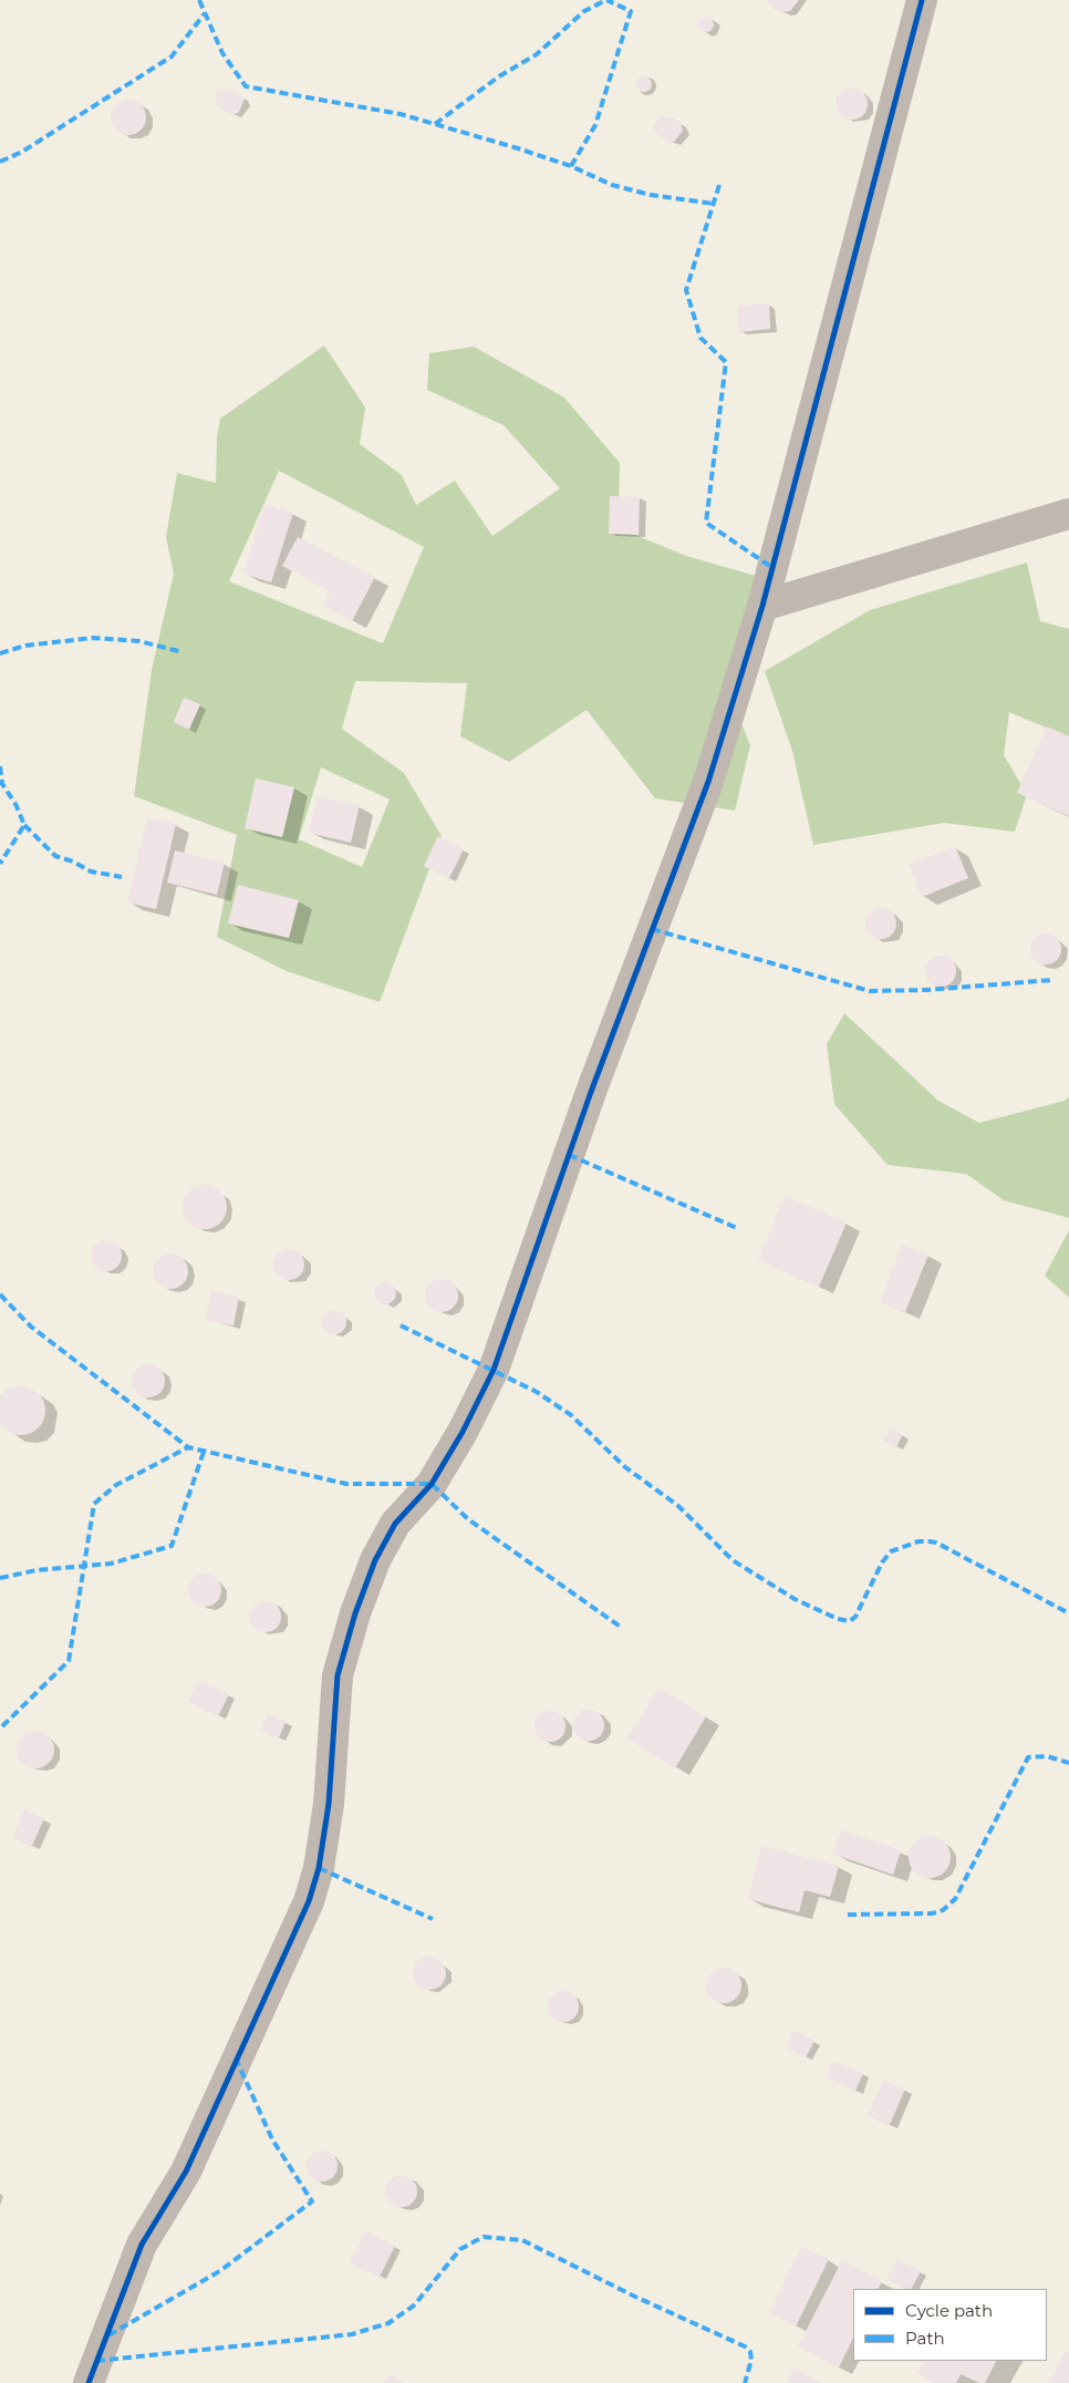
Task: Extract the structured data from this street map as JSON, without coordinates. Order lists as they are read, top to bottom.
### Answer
{
  "legend": ["Cycle path", "Path"]
}
